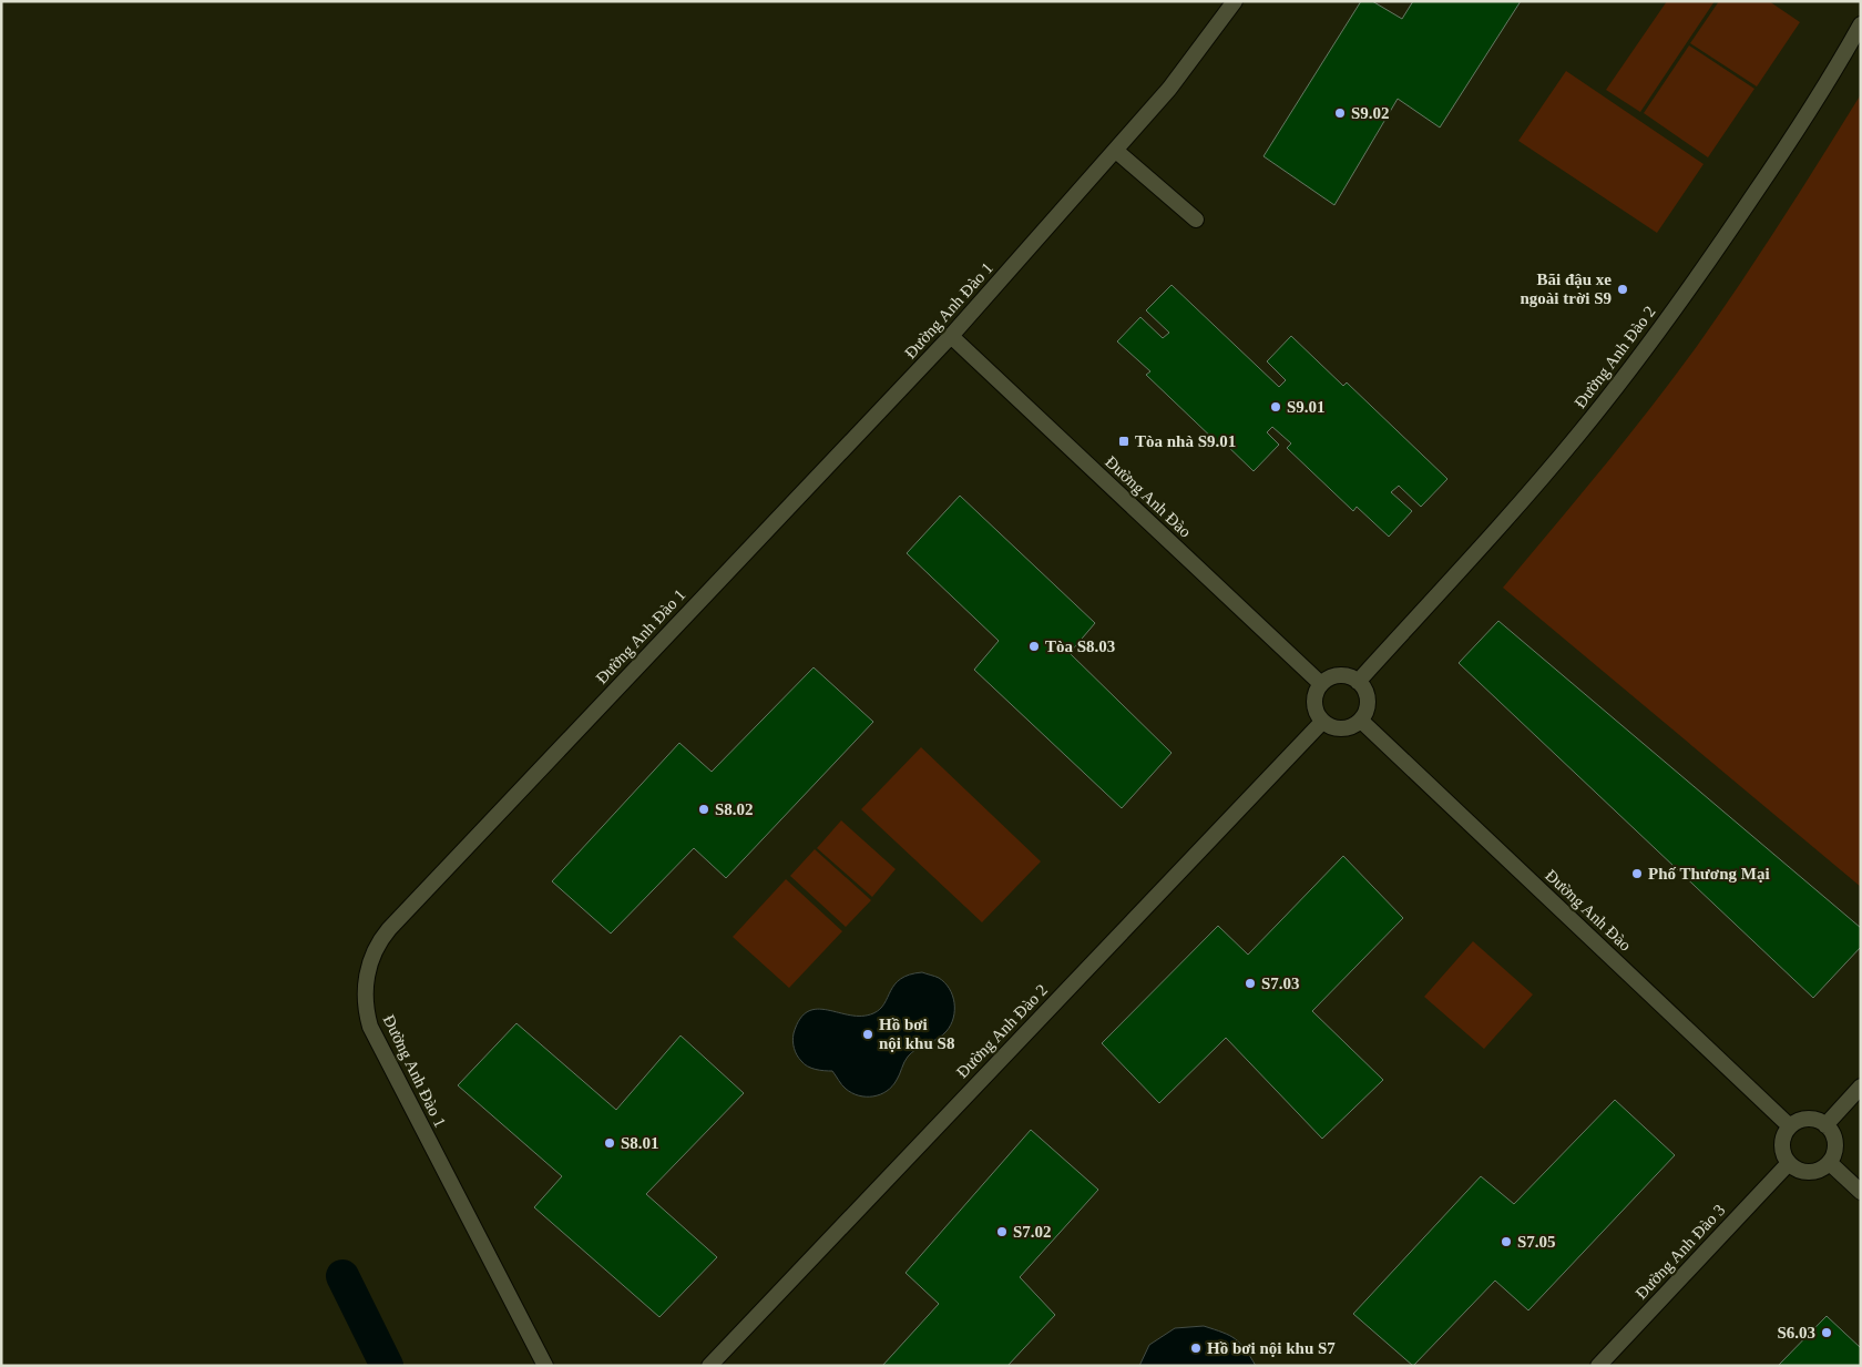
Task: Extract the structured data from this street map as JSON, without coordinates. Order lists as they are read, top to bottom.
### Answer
{
  "streets": {
    "street": [
      "Đường Anh Đào 1",
      "Đường Anh Đào 2",
      "Đường Anh Đào",
      "Đường Anh Đào 3"
    ]
  },
  "crossings": [
    ["Đường Anh Đào 1", "Đường Anh Đào"],
    ["Đường Anh Đào 2", "Đường Anh Đào"],
    ["Đường Anh Đào", "Đường Anh Đào 3"]
  ],
  "places": {
    "other": [
      "S9.02",
      "Bãi đậu xe ngoài trời S9",
      "S9.01",
      "Tòa S8.03",
      "S8.02",
      "Phố Thương Mại",
      "S7.03",
      "Hồ bơi nội khu S8",
      "S8.01",
      "S7.02",
      "S7.05",
      "S6.03",
      "Hồ bơi nội khu S7"
    ],
    "transit": ["Tòa nhà S9.01"]
  }
}
